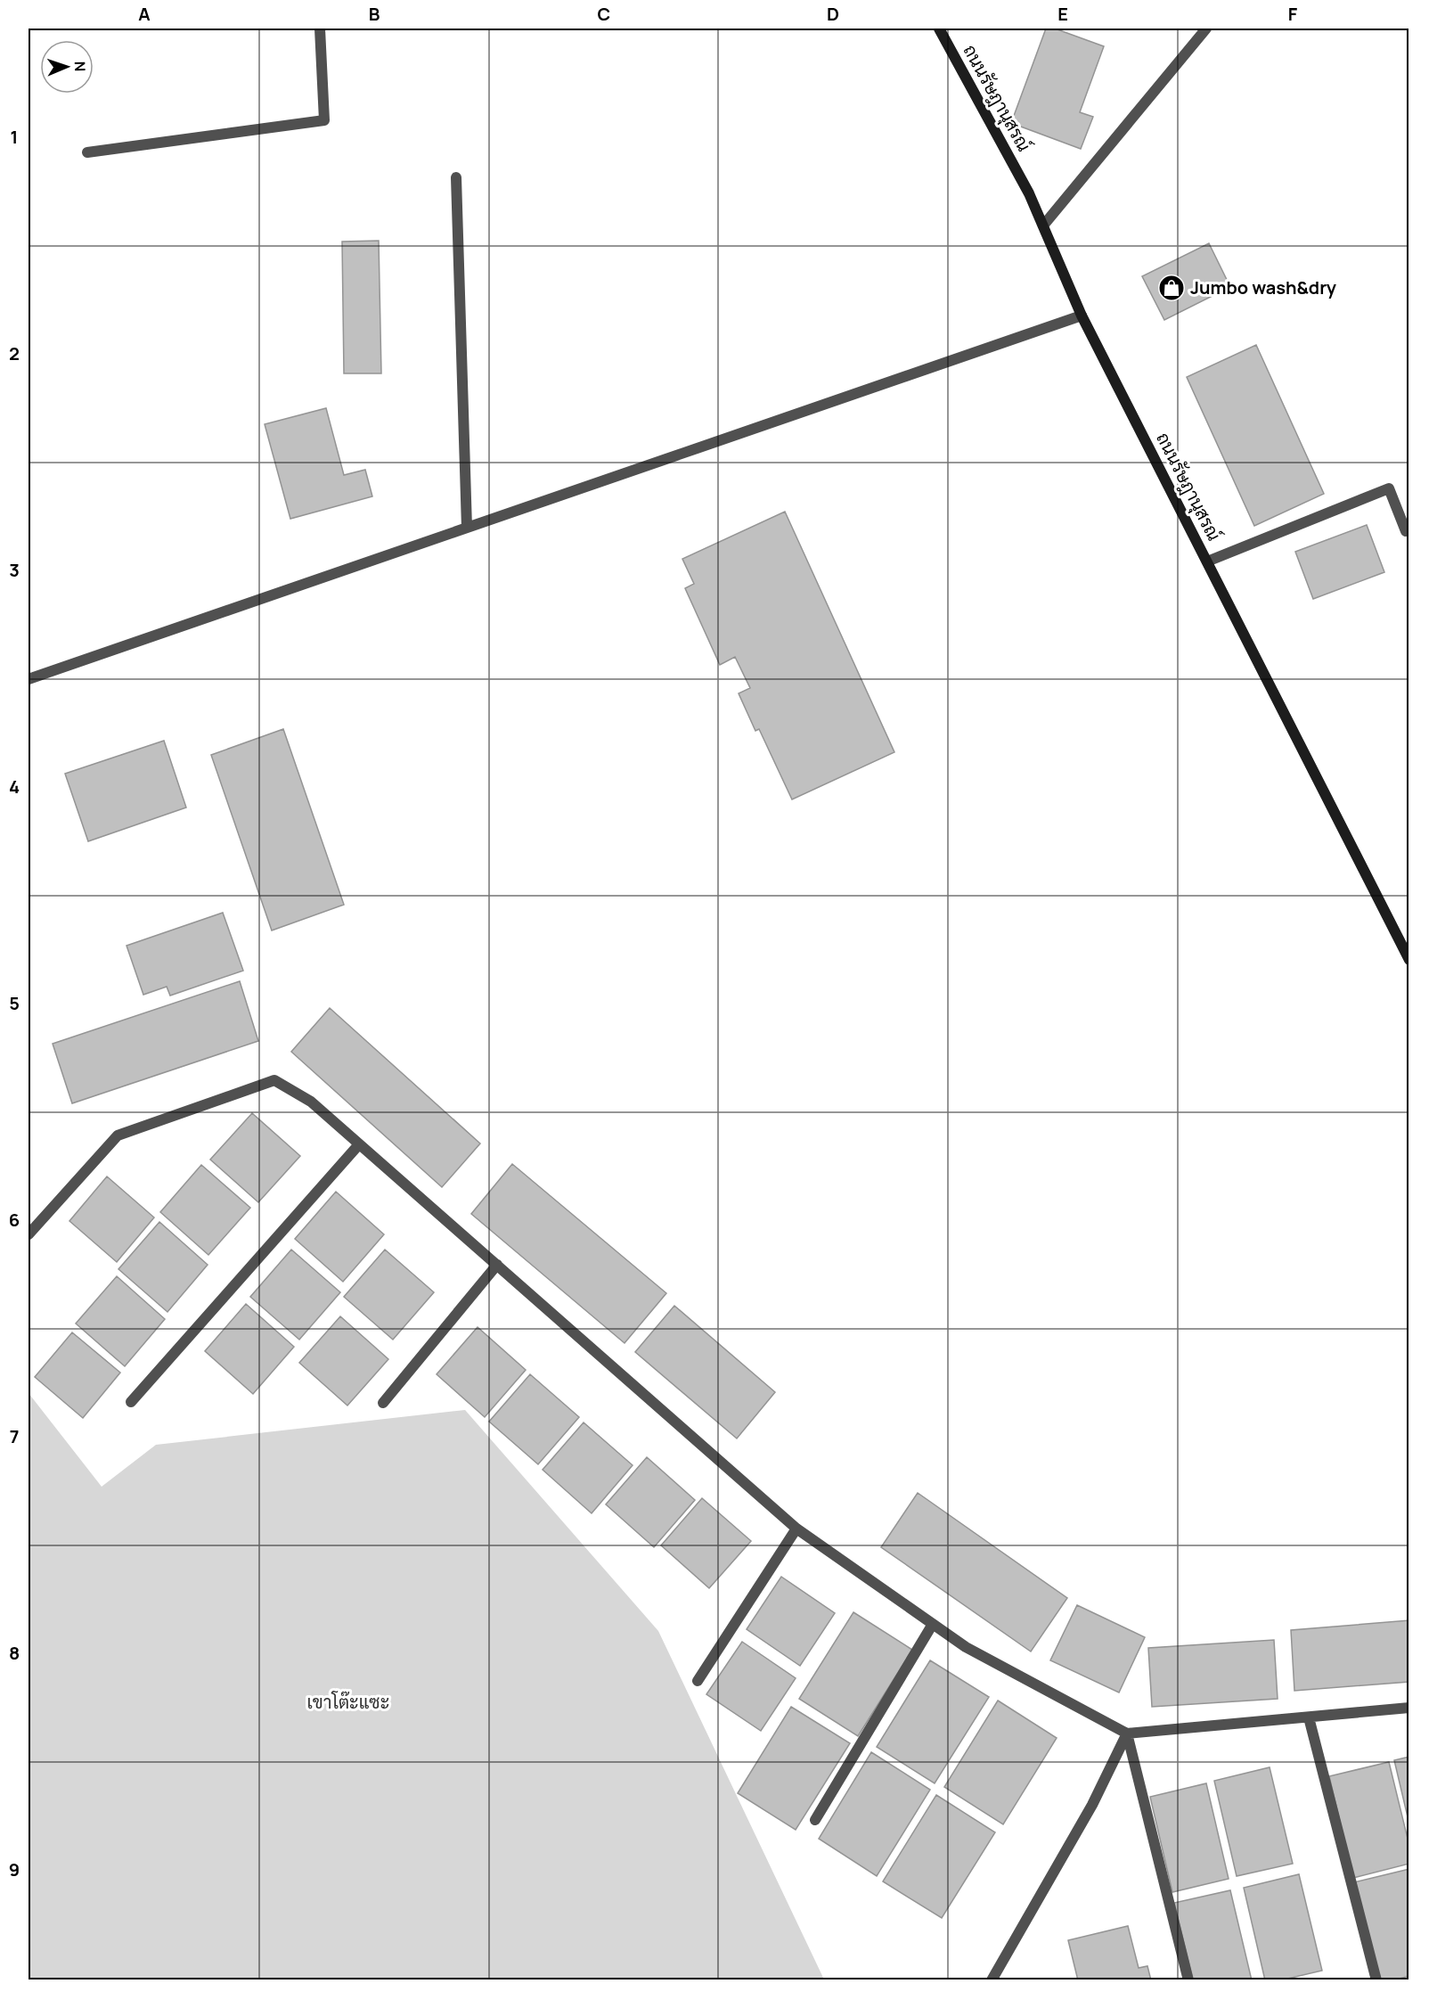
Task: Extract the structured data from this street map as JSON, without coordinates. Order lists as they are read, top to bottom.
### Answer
{
  "streets": {
    "street": ["ถนนรัษฎานุสรณ์"]
  },
  "parks": ["เขาโต๊ะแซะ"],
  "places": {
    "shop": ["Jumbo wash&dry"]
  },
  "north": "right",
  "grid": {
    "columns": [
      "A",
      "B",
      "C",
      "D",
      "E",
      "F"
    ],
    "rows": [
      "1",
      "2",
      "3",
      "4",
      "5",
      "6",
      "7",
      "8",
      "9"
    ]
  }
}
